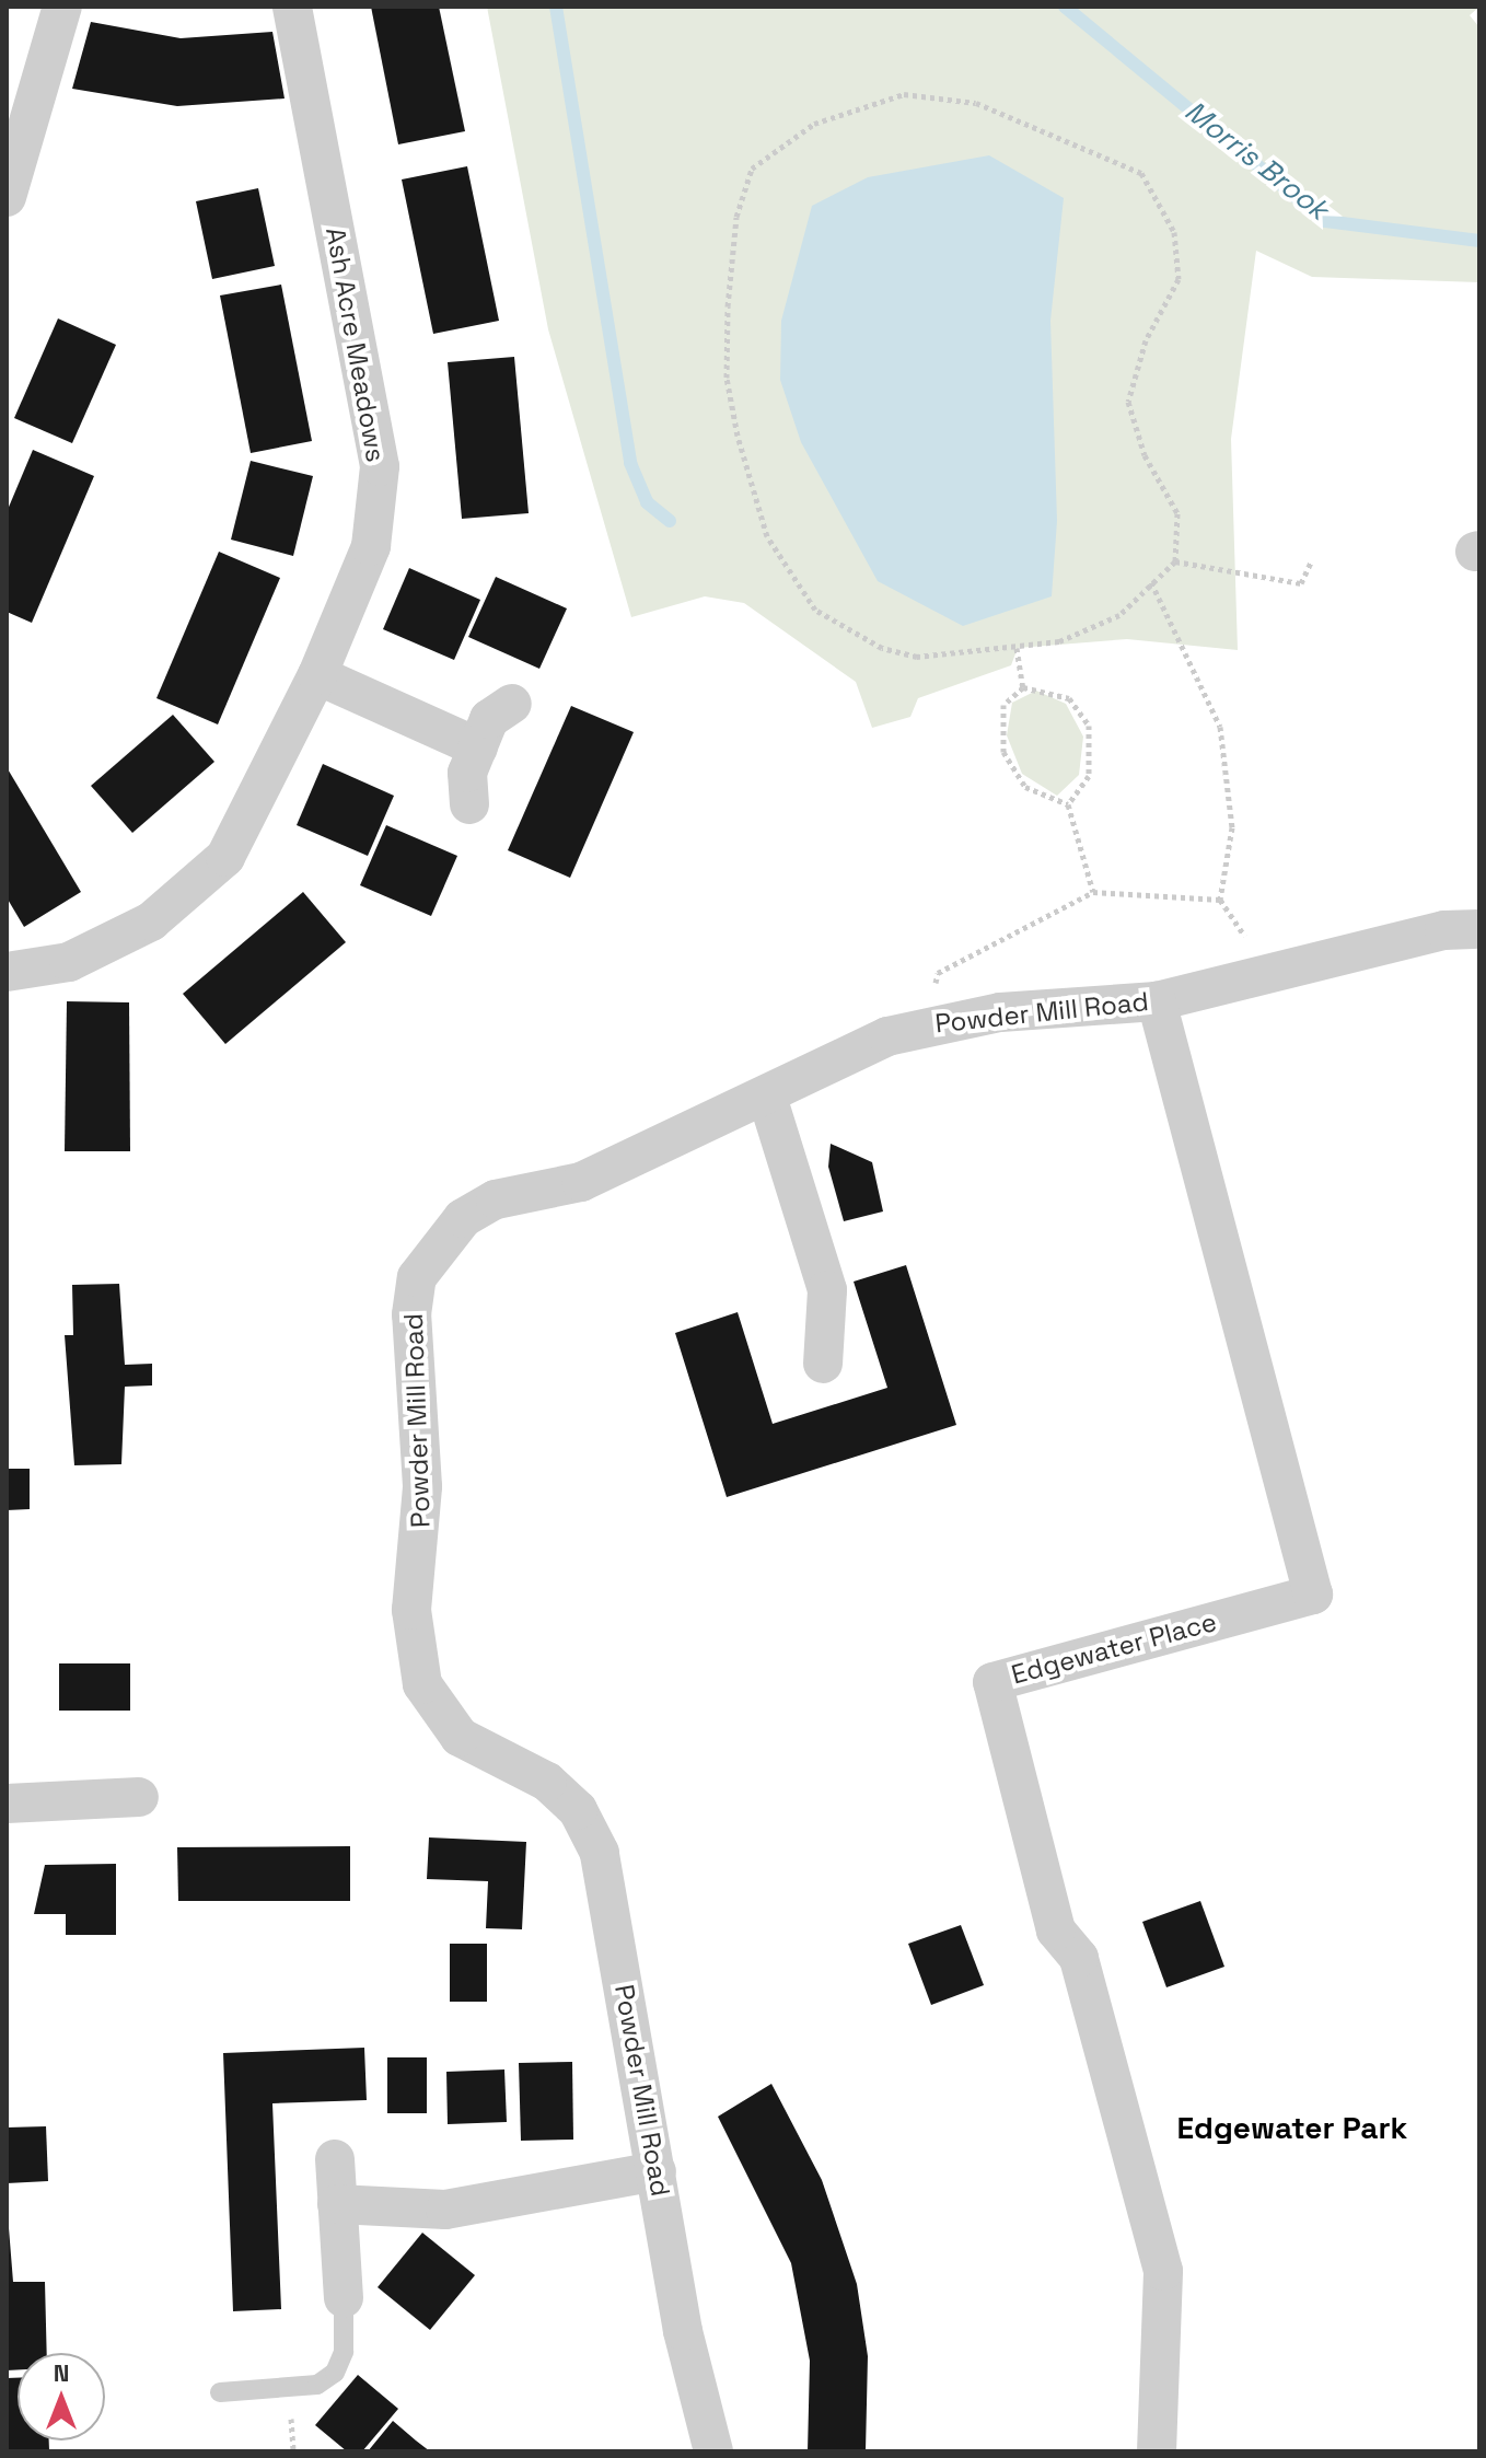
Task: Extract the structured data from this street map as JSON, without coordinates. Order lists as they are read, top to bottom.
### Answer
{
  "streets": {
    "street": ["Ash Acre Meadows", "Powder Mill Road", "Edgewater Place"]
  },
  "crossings": [
    ["Powder Mill Road", "Edgewater Place"]
  ],
  "districts": ["Edgewater Park"],
  "water": ["Morris Brook"],
  "north": "top"
}
